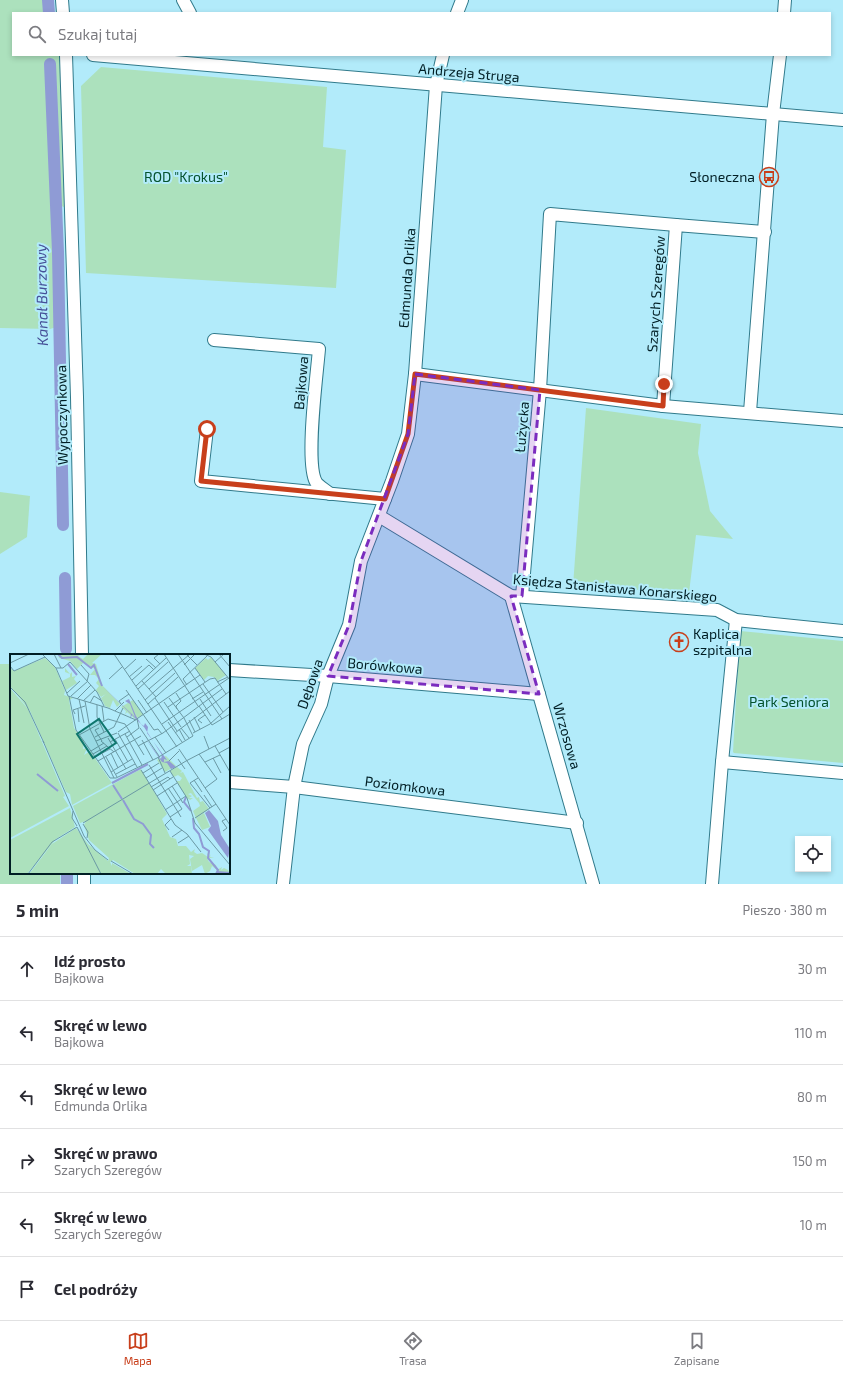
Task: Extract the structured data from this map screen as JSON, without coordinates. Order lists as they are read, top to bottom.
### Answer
{
  "streets": {
    "street": [
      "Andrzeja Struga",
      "Edmunda Orlika",
      "Szarych Szeregów",
      "Bajkowa",
      "Wypoczynkowa",
      "Łużycka",
      "Księdza Stanisława Konarskiego",
      "Borówkowa",
      "Dębowa",
      "Wrzosowa",
      "Poziomkowa"
    ]
  },
  "crossings": [
    ["Andrzeja Struga", "Edmunda Orlika"],
    ["Edmunda Orlika", "Dębowa"],
    ["Szarych Szeregów", "Łużycka"],
    ["Łużycka", "Księdza Stanisława Konarskiego"],
    ["Łużycka", "Wrzosowa"],
    ["Księdza Stanisława Konarskiego", "Dębowa"],
    ["Księdza Stanisława Konarskiego", "Wrzosowa"],
    ["Borówkowa", "Dębowa"],
    ["Borówkowa", "Wrzosowa"],
    ["Dębowa", "Poziomkowa"],
    ["Wrzosowa", "Poziomkowa"]
  ],
  "water": ["Kanał Burzowy"],
  "parks": ["ROD \"Krokus\"", "Park Seniora"],
  "places": {
    "bus stop": ["Słoneczna"],
    "church": ["Kaplica szpitalna"]
  },
  "page": {
    "search": "Szukaj tutaj",
    "heading": ["5 min", "Pieszo · 380 m"],
    "list": [
      ["Idź prosto", "Bajkowa", "30 m"],
      ["Skręć w lewo", "Bajkowa", "110 m"],
      ["Skręć w lewo", "Edmunda Orlika", "80 m"],
      ["Skręć w prawo", "Szarych Szeregów", "150 m"],
      ["Skręć w lewo", "Szarych Szeregów", "10 m"],
      "Cel podróży"
    ],
    "nav": ["Mapa", "Trasa", "Zapisane"]
  }
}
